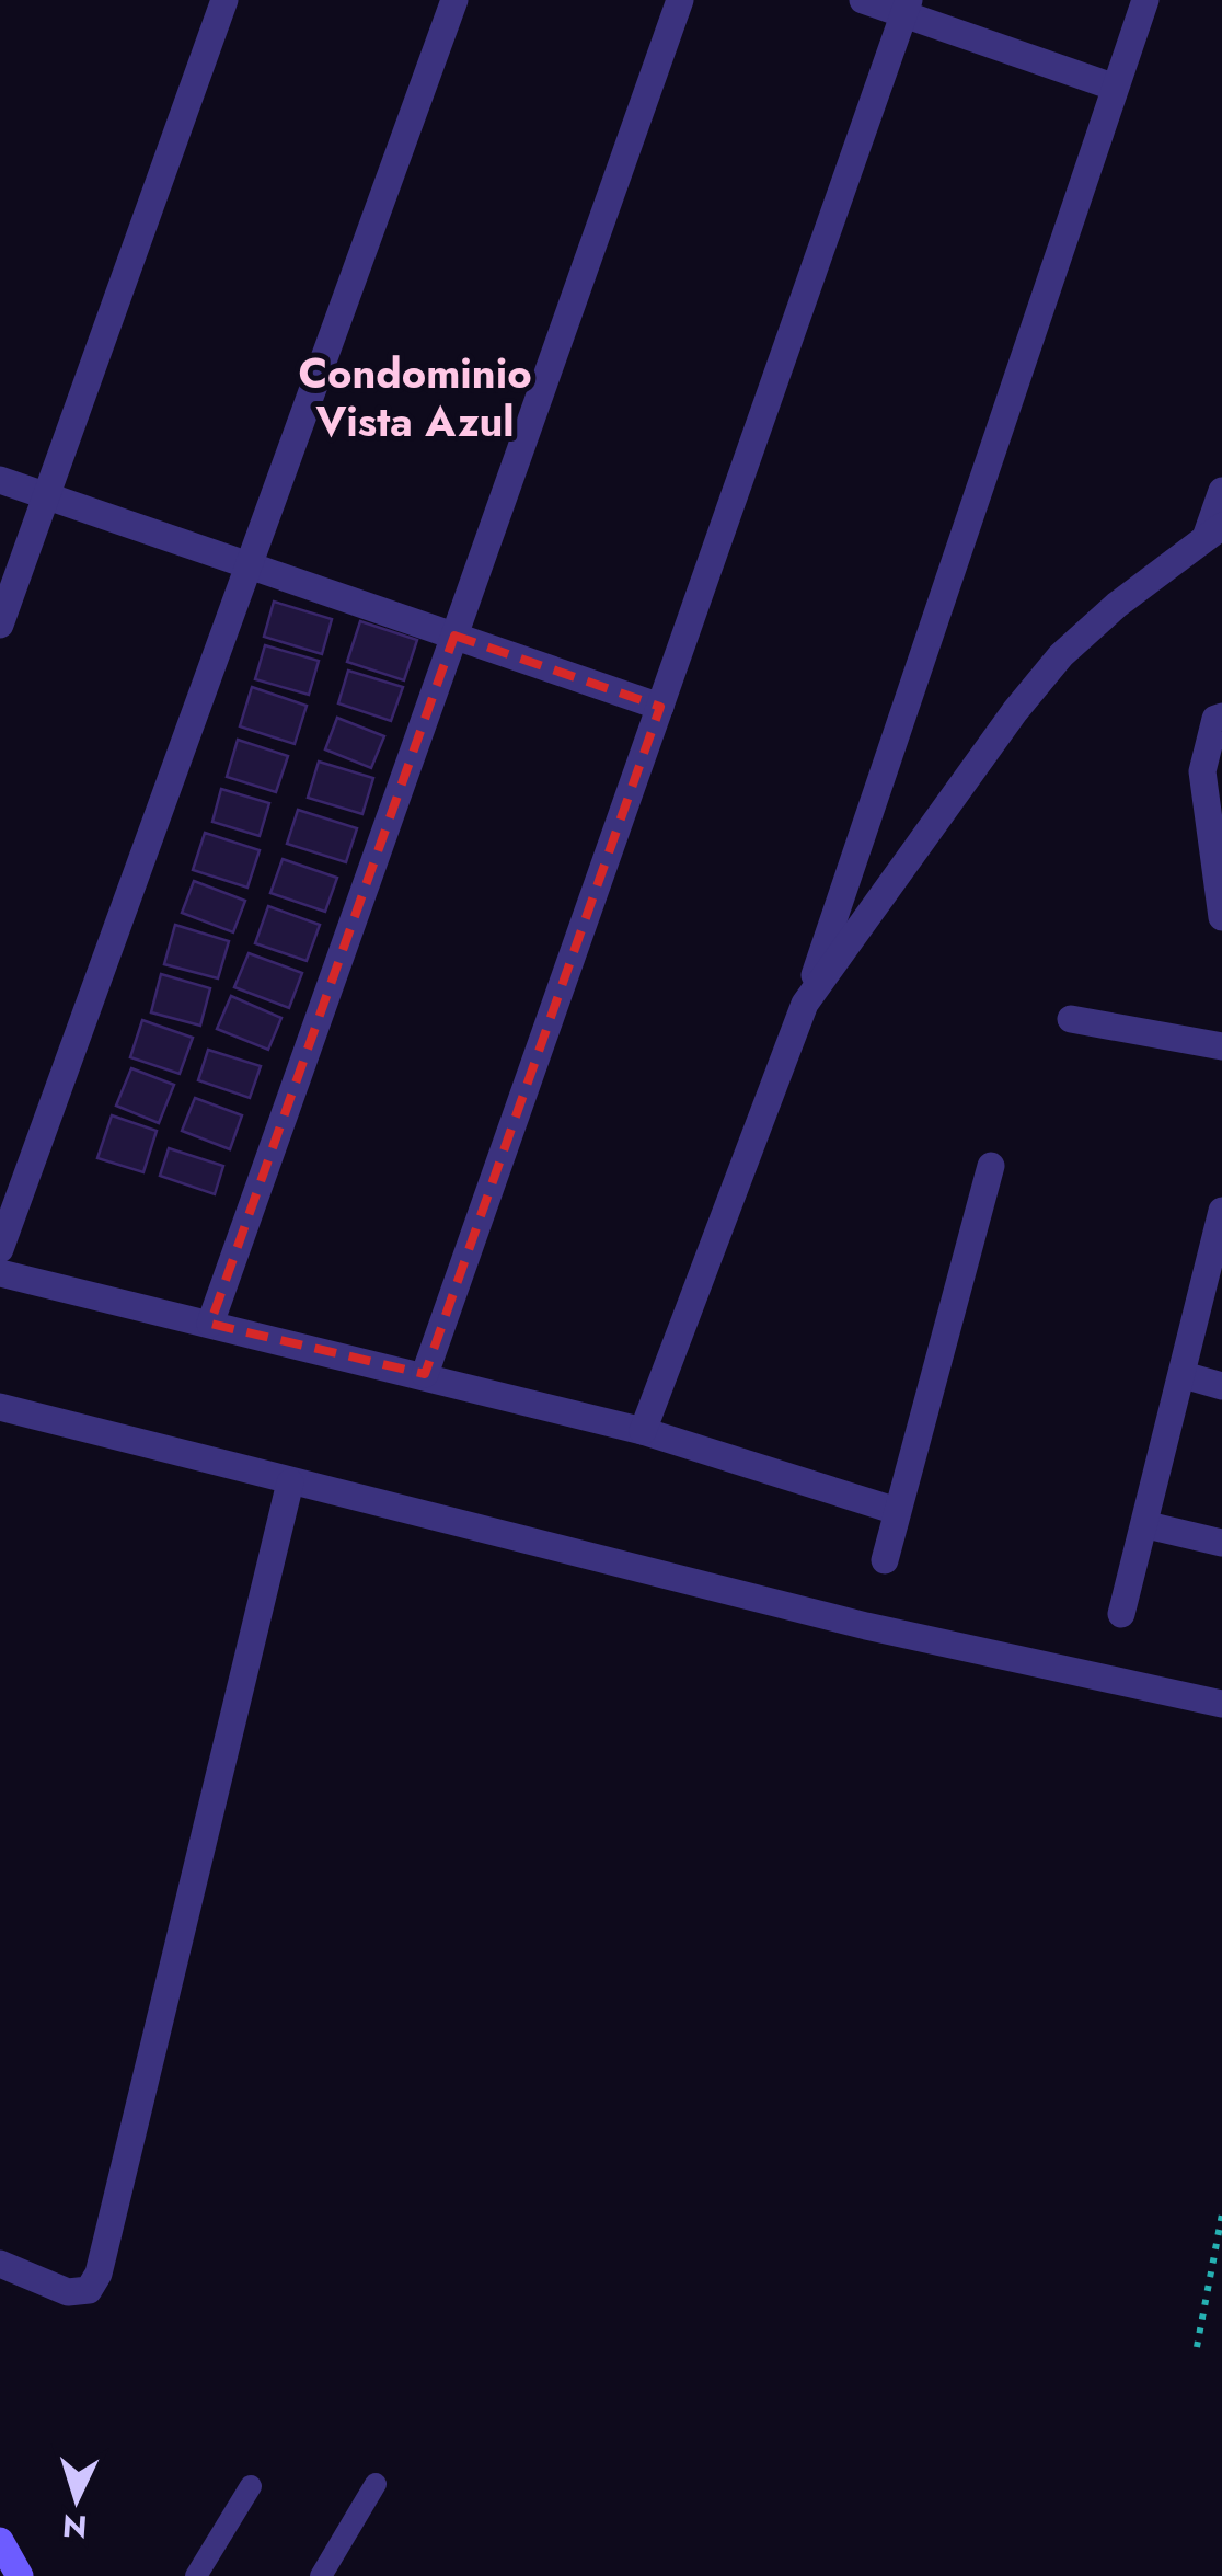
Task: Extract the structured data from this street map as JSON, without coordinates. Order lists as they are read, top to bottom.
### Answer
{
  "districts": ["Condominio Vista Azul"],
  "north": "bottom"
}
